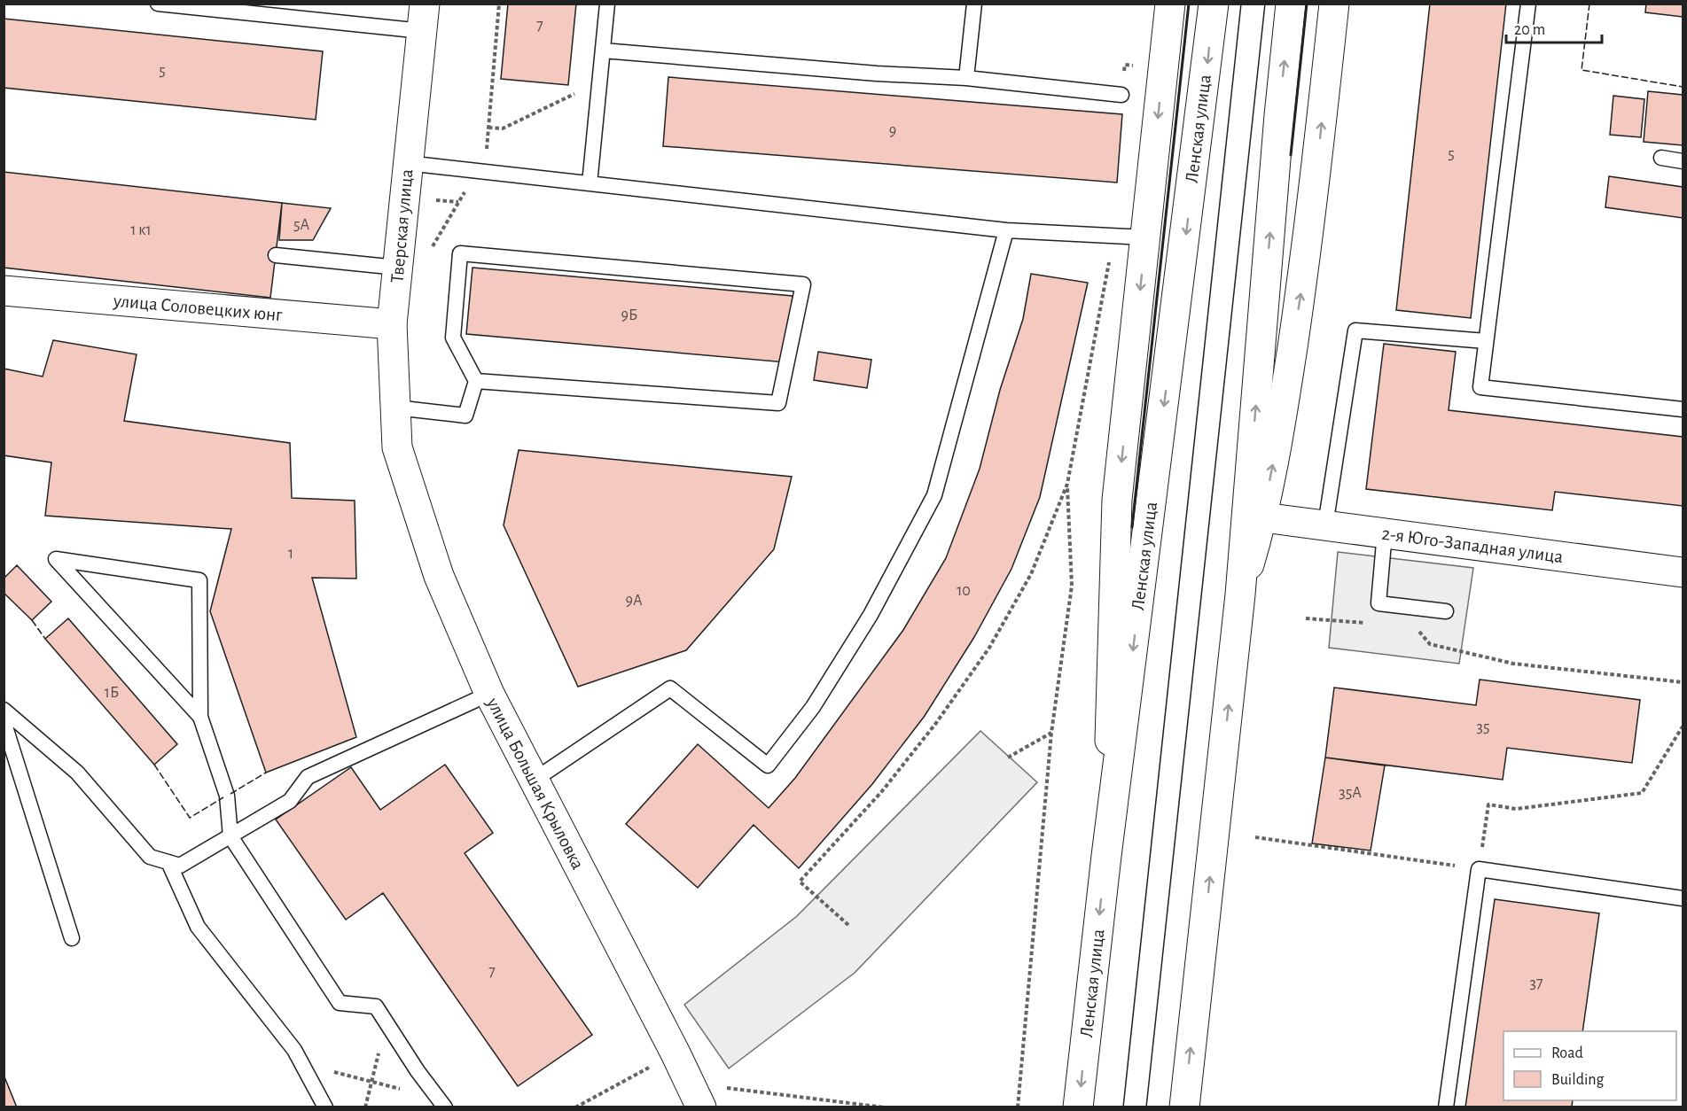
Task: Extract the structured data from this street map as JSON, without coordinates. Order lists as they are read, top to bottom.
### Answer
{
  "streets": {
    "main road": [
      "Ленская улица",
      "Тверская улица",
      "улица Соловецких юнг",
      "2-я Юго-Западная улица",
      "улица Большая Крыловка"
    ]
  },
  "crossings": [
    ["Тверская улица", "улица Соловецких юнг"],
    ["Тверская улица", "улица Большая Крыловка"]
  ],
  "house_numbers": [
    "7",
    "5",
    "9",
    "5",
    "5А",
    "1 к1",
    "9Б",
    "1",
    "10",
    "9А",
    "1Б",
    "35",
    "35А",
    "7",
    "37"
  ],
  "legend": ["Road", "Building"],
  "scale_bar": "20 m"
}
